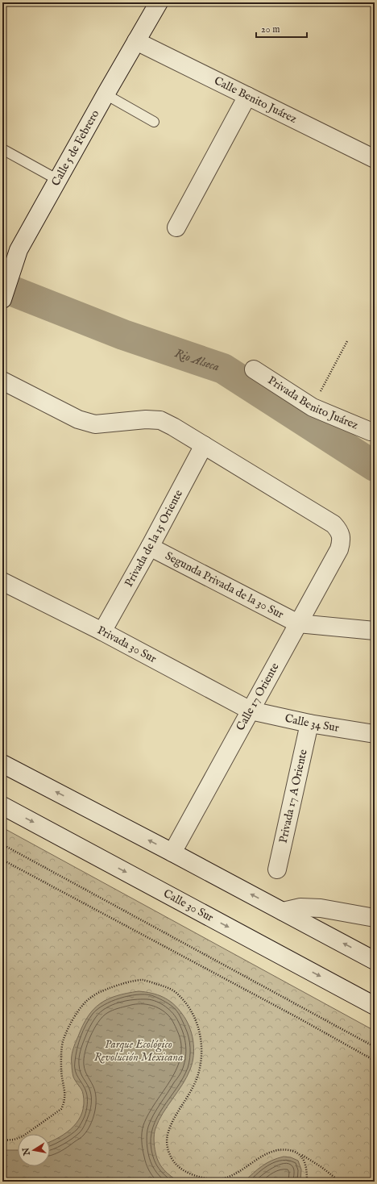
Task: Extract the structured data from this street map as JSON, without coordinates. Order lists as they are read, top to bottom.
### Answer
{
  "streets": {
    "street": [
      "Calle Benito Juárez",
      "Calle 5 de Febrero",
      "Privada Benito Juárez",
      "Privada de la 15 Oriente",
      "Segunda Privada de la 30 Sur",
      "Privada 30 Sur",
      "Calle 17 Oriente",
      "Calle 34 Sur",
      "Privada 17 A Oriente",
      "Calle 30 Sur"
    ]
  },
  "crossings": [
    ["Calle Benito Juárez", "Calle 5 de Febrero"],
    ["Privada de la 15 Oriente", "Segunda Privada de la 30 Sur"],
    ["Privada de la 15 Oriente", "Privada 30 Sur"],
    ["Privada de la 15 Oriente", "Calle 17 Oriente"],
    ["Segunda Privada de la 30 Sur", "Calle 17 Oriente"],
    ["Privada 30 Sur", "Calle 17 Oriente"],
    ["Privada 30 Sur", "Calle 34 Sur"],
    ["Calle 17 Oriente", "Calle 34 Sur"],
    ["Calle 34 Sur", "Privada 17 A Oriente"]
  ],
  "water": ["Rio Alseca"],
  "parks": ["Parque Ecológico Revolución Mexicana"],
  "scale_bar": "20 m",
  "north": "left"
}
